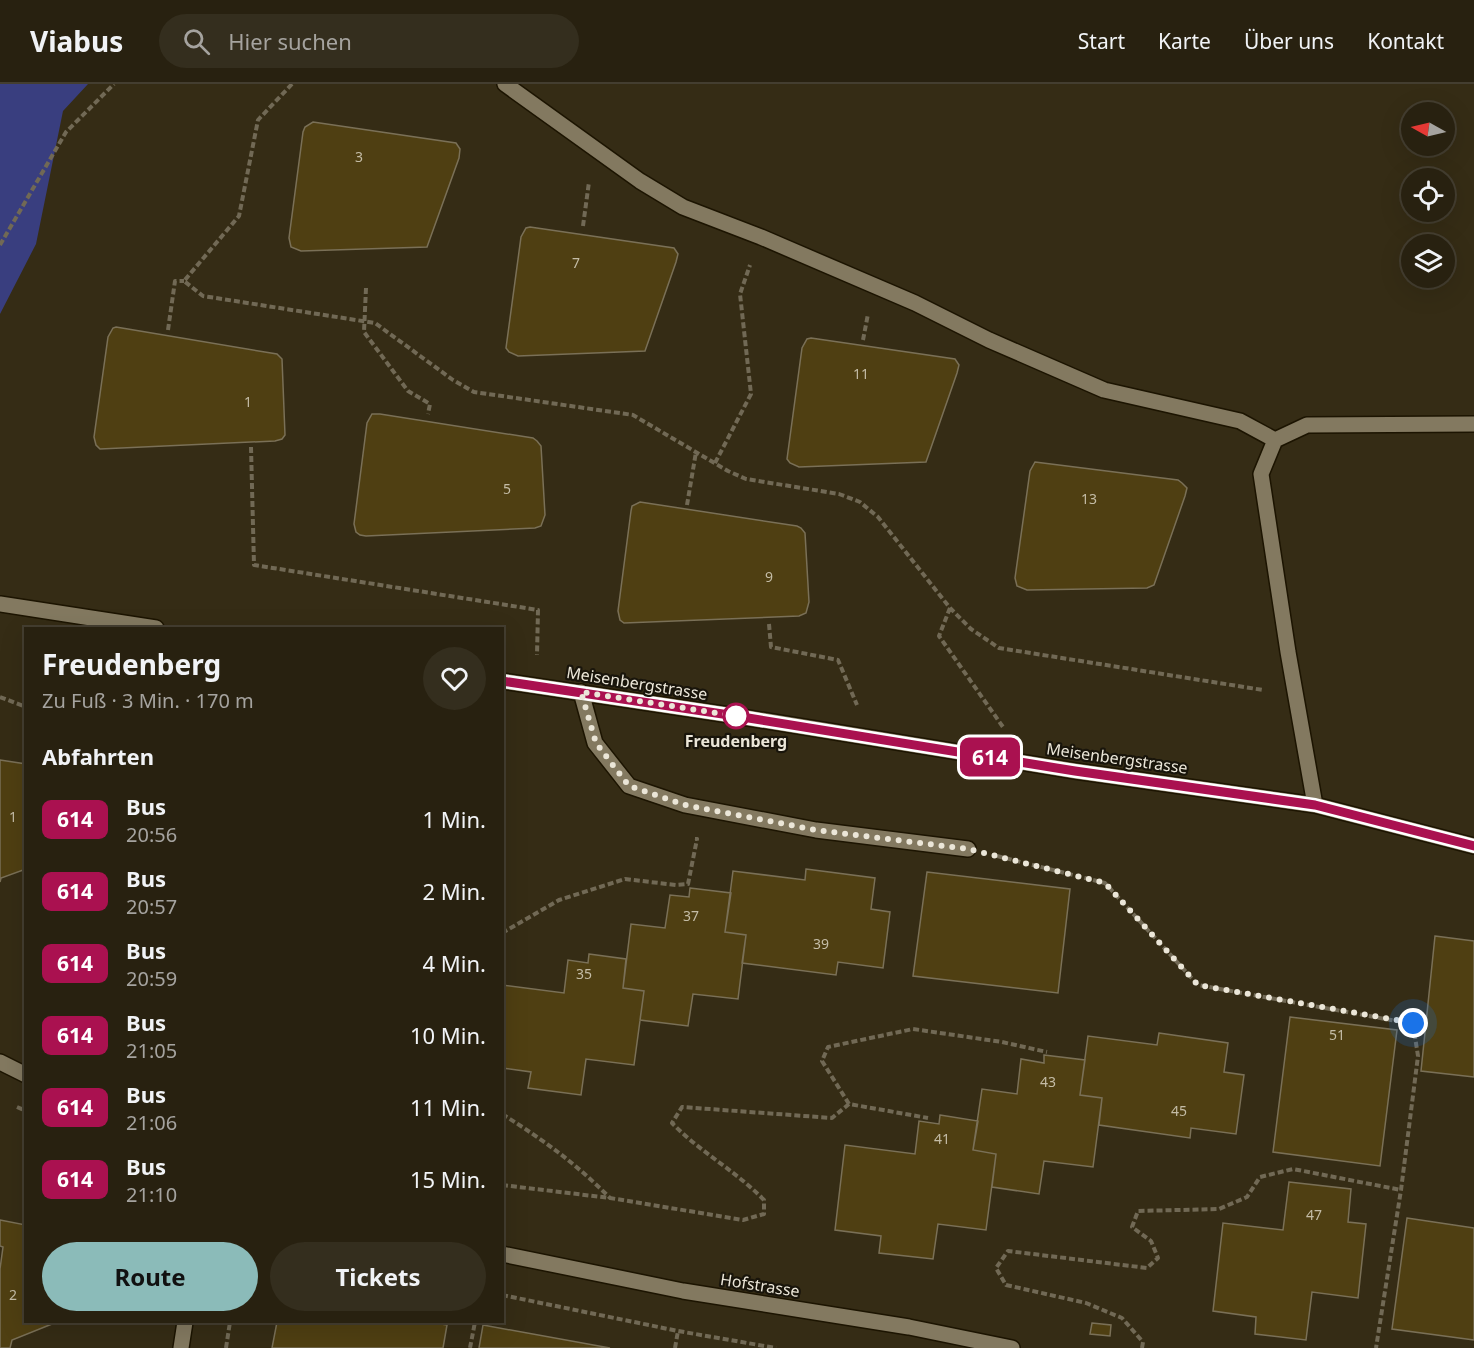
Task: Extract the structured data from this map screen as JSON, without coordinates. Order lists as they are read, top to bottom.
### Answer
{
  "streets": {
    "street": ["Meisenbergstrasse", "Hofstrasse"]
  },
  "places": ["Freudenberg"],
  "lines": ["bus line 614"],
  "house_numbers": [
    "3",
    "7",
    "11",
    "1",
    "5",
    "13",
    "9",
    "1",
    "37",
    "39",
    "35",
    "51",
    "43",
    "45",
    "41",
    "47",
    "2"
  ],
  "north": "left",
  "page": {
    "header": "Viabus",
    "search": "Hier suchen",
    "nav": [
      "Start",
      "Karte",
      "Über uns",
      "Kontakt"
    ],
    "on_map": "614",
    "heading": [
      ["Freudenberg", "Zu Fuß · 3 Min. · 170 m"],
      "Abfahrten"
    ],
    "list": [
      {
        "mark": "614",
        "name": "Bus",
        "note": "20:56",
        "value": "1 Min."
      },
      {
        "mark": "614",
        "name": "Bus",
        "note": "20:57",
        "value": "2 Min."
      },
      {
        "mark": "614",
        "name": "Bus",
        "note": "20:59",
        "value": "4 Min."
      },
      {
        "mark": "614",
        "name": "Bus",
        "note": "21:05",
        "value": "10 Min."
      },
      {
        "mark": "614",
        "name": "Bus",
        "note": "21:06",
        "value": "11 Min."
      },
      {
        "mark": "614",
        "name": "Bus",
        "note": "21:10",
        "value": "15 Min."
      }
    ],
    "buttons": ["Route", "Tickets"]
  }
}
